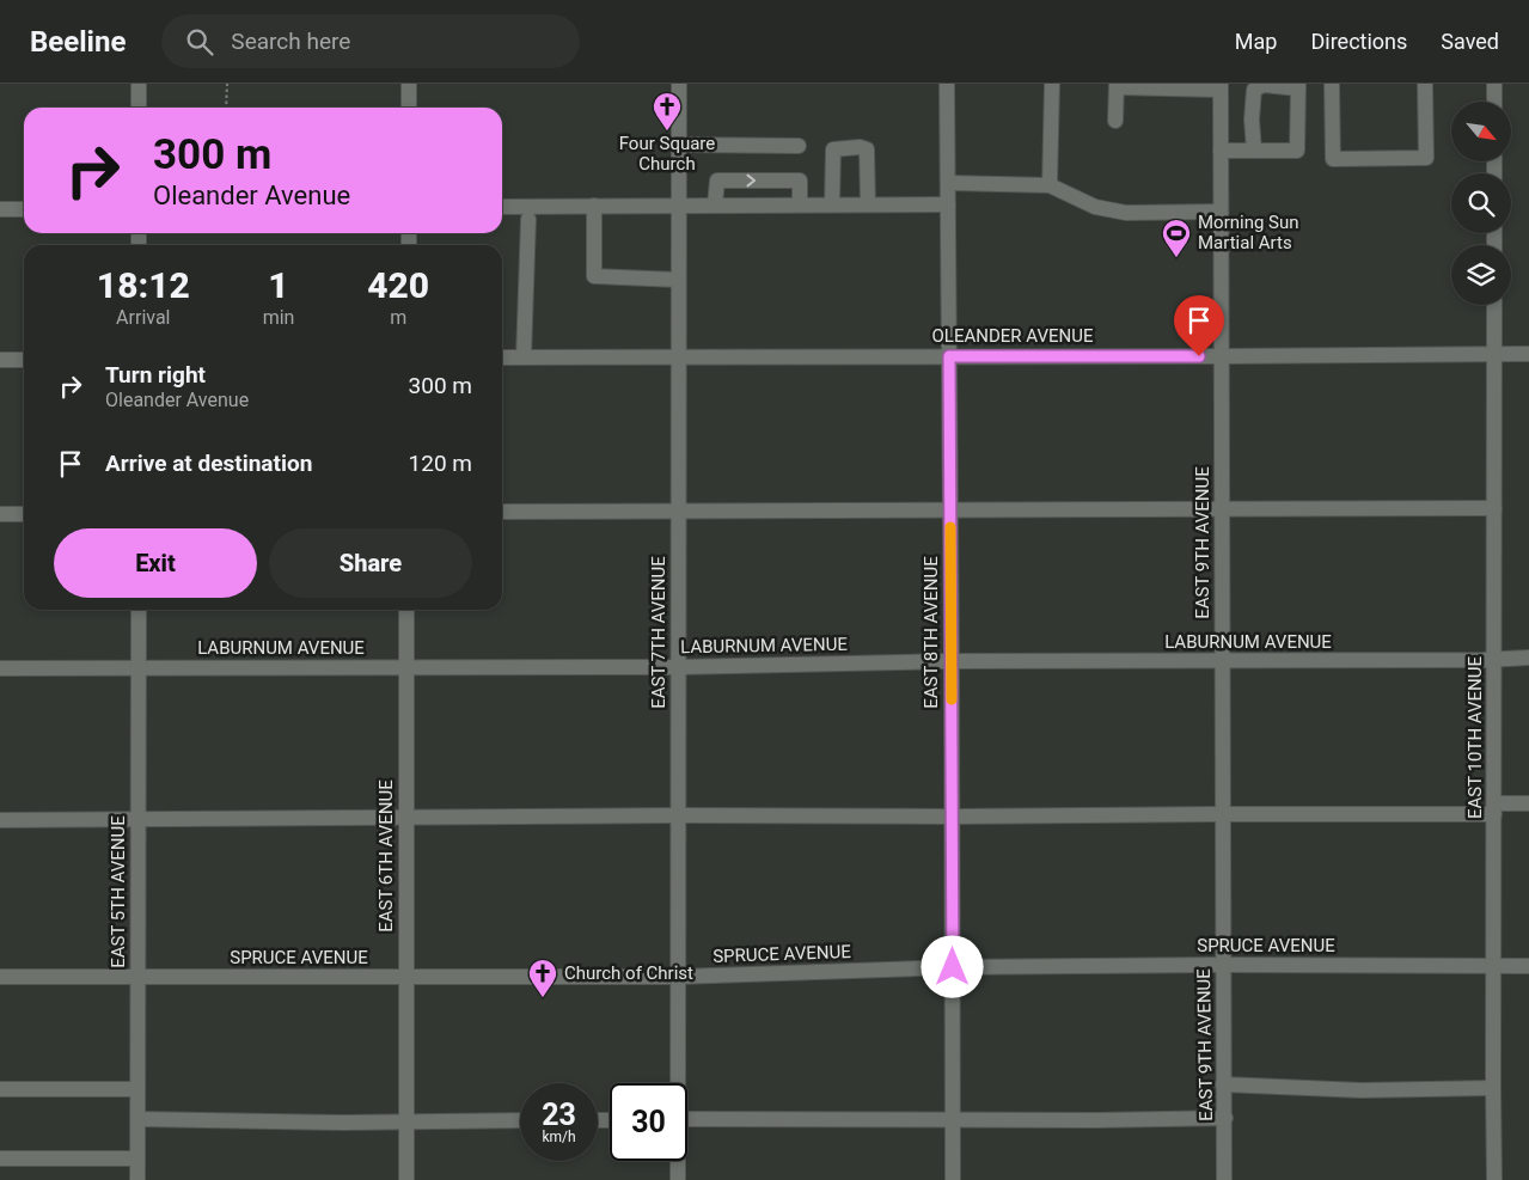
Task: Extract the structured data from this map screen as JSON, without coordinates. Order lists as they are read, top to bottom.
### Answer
{
  "streets": {
    "street": [
      "OLEANDER AVENUE",
      "EAST 9TH AVENUE",
      "EAST 7TH AVENUE",
      "EAST 8TH AVENUE",
      "LABURNUM AVENUE",
      "EAST 10TH AVENUE",
      "EAST 6TH AVENUE",
      "EAST 5TH AVENUE",
      "SPRUCE AVENUE"
    ]
  },
  "crossings": [
    ["OLEANDER AVENUE", "EAST 9TH AVENUE"],
    ["OLEANDER AVENUE", "EAST 7TH AVENUE"],
    ["OLEANDER AVENUE", "EAST 8TH AVENUE"],
    ["OLEANDER AVENUE", "EAST 10TH AVENUE"],
    ["EAST 9TH AVENUE", "LABURNUM AVENUE"],
    ["EAST 9TH AVENUE", "SPRUCE AVENUE"],
    ["EAST 7TH AVENUE", "LABURNUM AVENUE"],
    ["EAST 7TH AVENUE", "SPRUCE AVENUE"],
    ["EAST 8TH AVENUE", "LABURNUM AVENUE"],
    ["EAST 8TH AVENUE", "SPRUCE AVENUE"],
    ["LABURNUM AVENUE", "EAST 10TH AVENUE"],
    ["LABURNUM AVENUE", "EAST 6TH AVENUE"],
    ["LABURNUM AVENUE", "EAST 5TH AVENUE"],
    ["EAST 10TH AVENUE", "SPRUCE AVENUE"],
    ["EAST 6TH AVENUE", "SPRUCE AVENUE"],
    ["EAST 5TH AVENUE", "SPRUCE AVENUE"]
  ],
  "places": {
    "church": ["Four Square Church", "Church of Christ"],
    "sports": ["Morning Sun Martial Arts"]
  },
  "north": "bottom right",
  "page": {
    "header": "Beeline",
    "search": "Search here",
    "nav": ["Map", "Directions", "Saved"],
    "turn": ["300 m", "Oleander Avenue"],
    "eta": [
      "18:12",
      "Arrival",
      "1",
      "min",
      "420",
      "m"
    ],
    "list": [
      {
        "name": "Turn right",
        "note": "Oleander Avenue",
        "value": "300 m"
      },
      {
        "name": "Arrive at destination",
        "value": "120 m"
      }
    ],
    "buttons": ["Exit", "Share"],
    "speed": "23 km/h",
    "limit": "30"
  }
}
